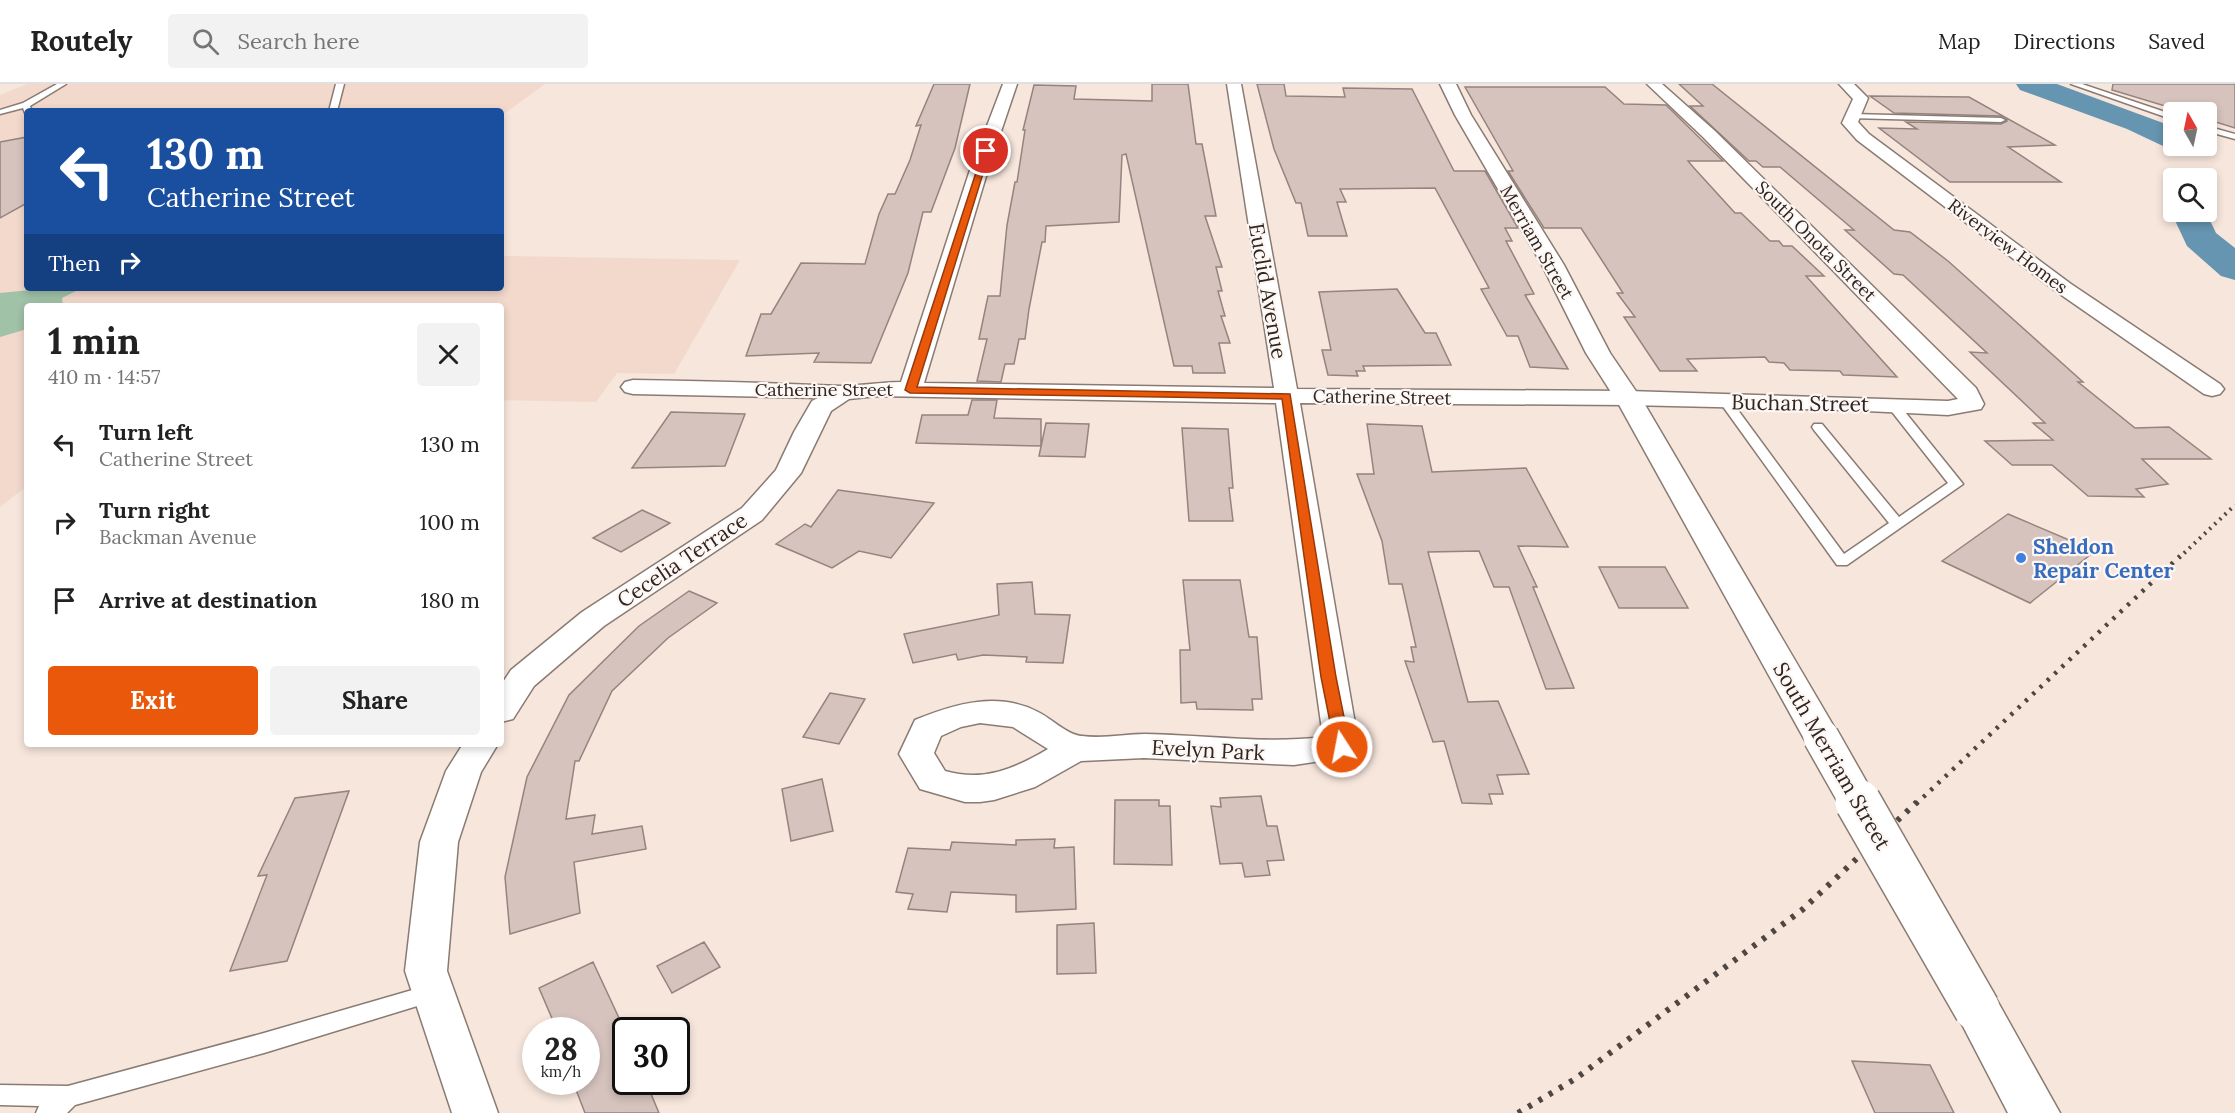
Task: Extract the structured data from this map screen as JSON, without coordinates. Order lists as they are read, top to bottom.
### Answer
{
  "streets": {
    "street": [
      "South Onota Street",
      "Merriam Street",
      "Riverview Homes",
      "Euclid Avenue",
      "Catherine Street",
      "Buchan Street",
      "Cecelia Terrace",
      "Evelyn Park",
      "South Merriam Street"
    ]
  },
  "crossings": [
    ["South Onota Street", "Buchan Street"],
    ["Merriam Street", "Catherine Street"],
    ["Merriam Street", "Buchan Street"],
    ["Merriam Street", "South Merriam Street"],
    ["Euclid Avenue", "Catherine Street"],
    ["Euclid Avenue", "Evelyn Park"],
    ["Catherine Street", "Buchan Street"],
    ["Catherine Street", "Cecelia Terrace"],
    ["Catherine Street", "South Merriam Street"],
    ["Buchan Street", "South Merriam Street"]
  ],
  "places": ["Sheldon Repair Center"],
  "north": "top",
  "page": {
    "header": "Routely",
    "search": "Search here",
    "nav": ["Map", "Directions", "Saved"],
    "turn": ["130 m", "Catherine Street"],
    "then": "Then",
    "heading": ["1 min", "410 m · 14:57"],
    "list": [
      {
        "name": "Turn left",
        "note": "Catherine Street",
        "value": "130 m"
      },
      {
        "name": "Turn right",
        "note": "Backman Avenue",
        "value": "100 m"
      },
      {
        "name": "Arrive at destination",
        "value": "180 m"
      }
    ],
    "buttons": ["Exit", "Share"],
    "speed": "28 km/h",
    "limit": "30"
  }
}
